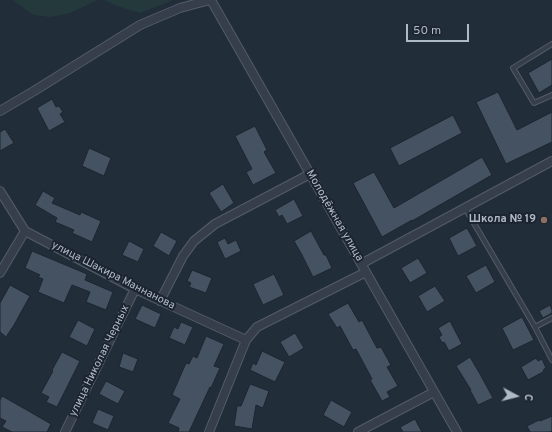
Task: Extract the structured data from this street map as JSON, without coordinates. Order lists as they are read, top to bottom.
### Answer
{
  "streets": {
    "street": ["Молодёжная улица", "улица Шакира Маннанова", "улица Николая Черных"]
  },
  "crossings": [
    ["улица Шакира Маннанова", "улица Николая Черных"]
  ],
  "places": ["Школа № 19"],
  "scale_bar": "50 m",
  "north": "right"
}
